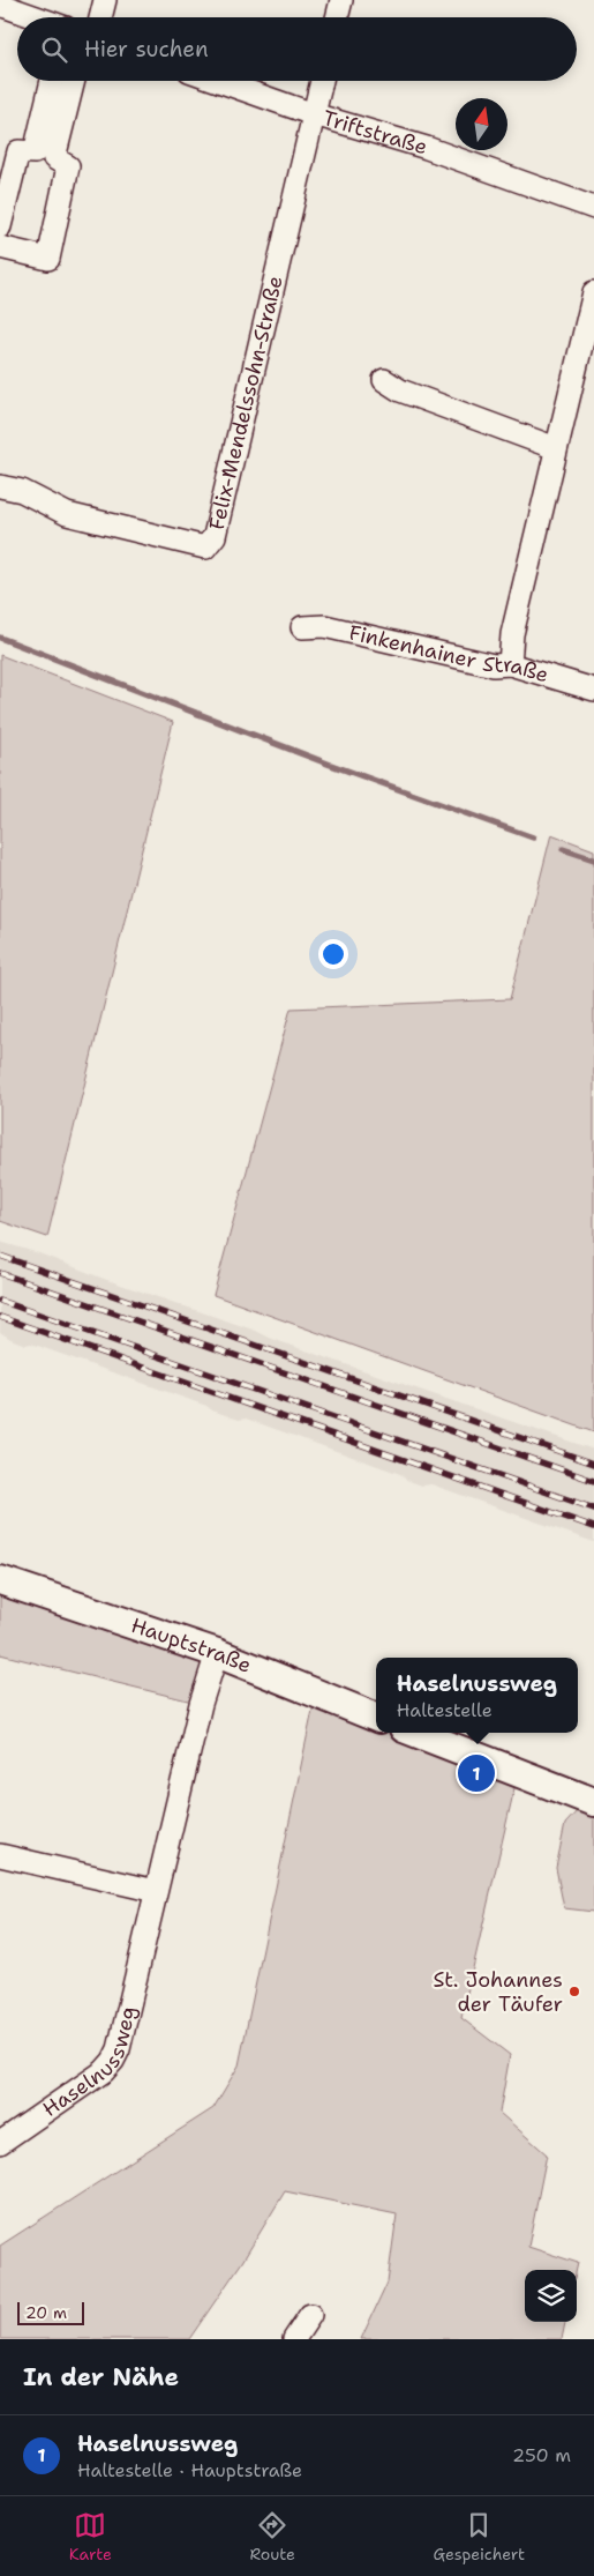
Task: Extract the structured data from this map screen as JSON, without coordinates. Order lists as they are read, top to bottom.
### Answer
{
  "streets": {
    "street": [
      "Triftstraße",
      "Felix-Mendelssohn-Straße",
      "Finkenhainer Straße",
      "Hauptstraße",
      "Haselnussweg"
    ]
  },
  "crossings": [
    ["Triftstraße", "Felix-Mendelssohn-Straße"],
    ["Hauptstraße", "Haselnussweg"]
  ],
  "places": ["St. Johannes der Täufer"],
  "scale_bar": "20 m",
  "north": "top",
  "page": {
    "search": "Hier suchen",
    "popup": ["Haselnussweg", "Haltestelle"],
    "pins": "1",
    "scale": "20 m",
    "heading": "In der Nähe",
    "list": [
      {
        "mark": "1",
        "name": "Haselnussweg",
        "note": "Haltestelle · Hauptstraße",
        "value": "250 m"
      }
    ],
    "nav": ["Karte", "Route", "Gespeichert"]
  }
}
